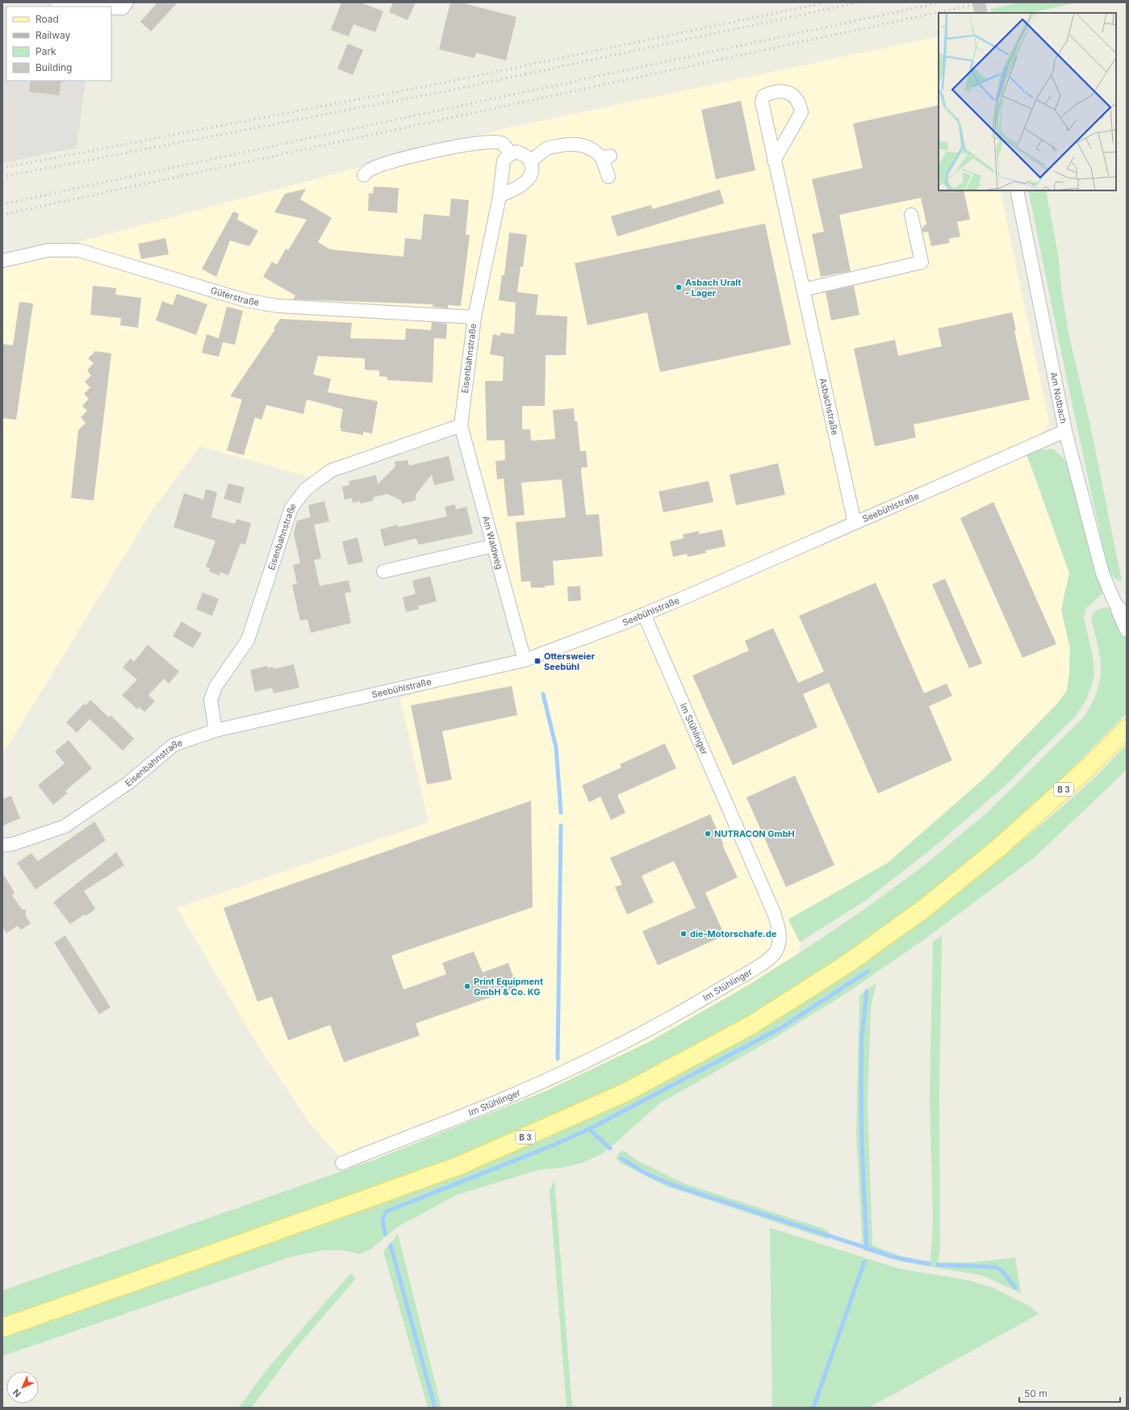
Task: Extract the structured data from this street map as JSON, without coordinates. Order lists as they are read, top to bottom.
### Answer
{
  "streets": {
    "main road": ["B 3"],
    "street": [
      "Güterstraße",
      "Eisenbahnstraße",
      "Am Notbach",
      "Asbachstraße",
      "Seebühlstraße",
      "Am Waldweg",
      "Im Stühlinger"
    ]
  },
  "crossings": [
    ["Güterstraße", "Eisenbahnstraße"],
    ["Eisenbahnstraße", "Seebühlstraße"],
    ["Eisenbahnstraße", "Am Waldweg"],
    ["Am Notbach", "Seebühlstraße"],
    ["Asbachstraße", "Seebühlstraße"],
    ["Seebühlstraße", "Am Waldweg"],
    ["Seebühlstraße", "Im Stühlinger"]
  ],
  "places": {
    "other": [
      "Asbach Uralt - Lager",
      "NUTRACON GmbH",
      "die-Motorschafe.de",
      "Print Equipment GmbH & Co. KG"
    ],
    "transit": ["Ottersweier Seebühl"]
  },
  "legend": [
    "Road",
    "Railway",
    "Park",
    "Building"
  ],
  "scale_bar": "50 m",
  "north": "bottom left"
}
